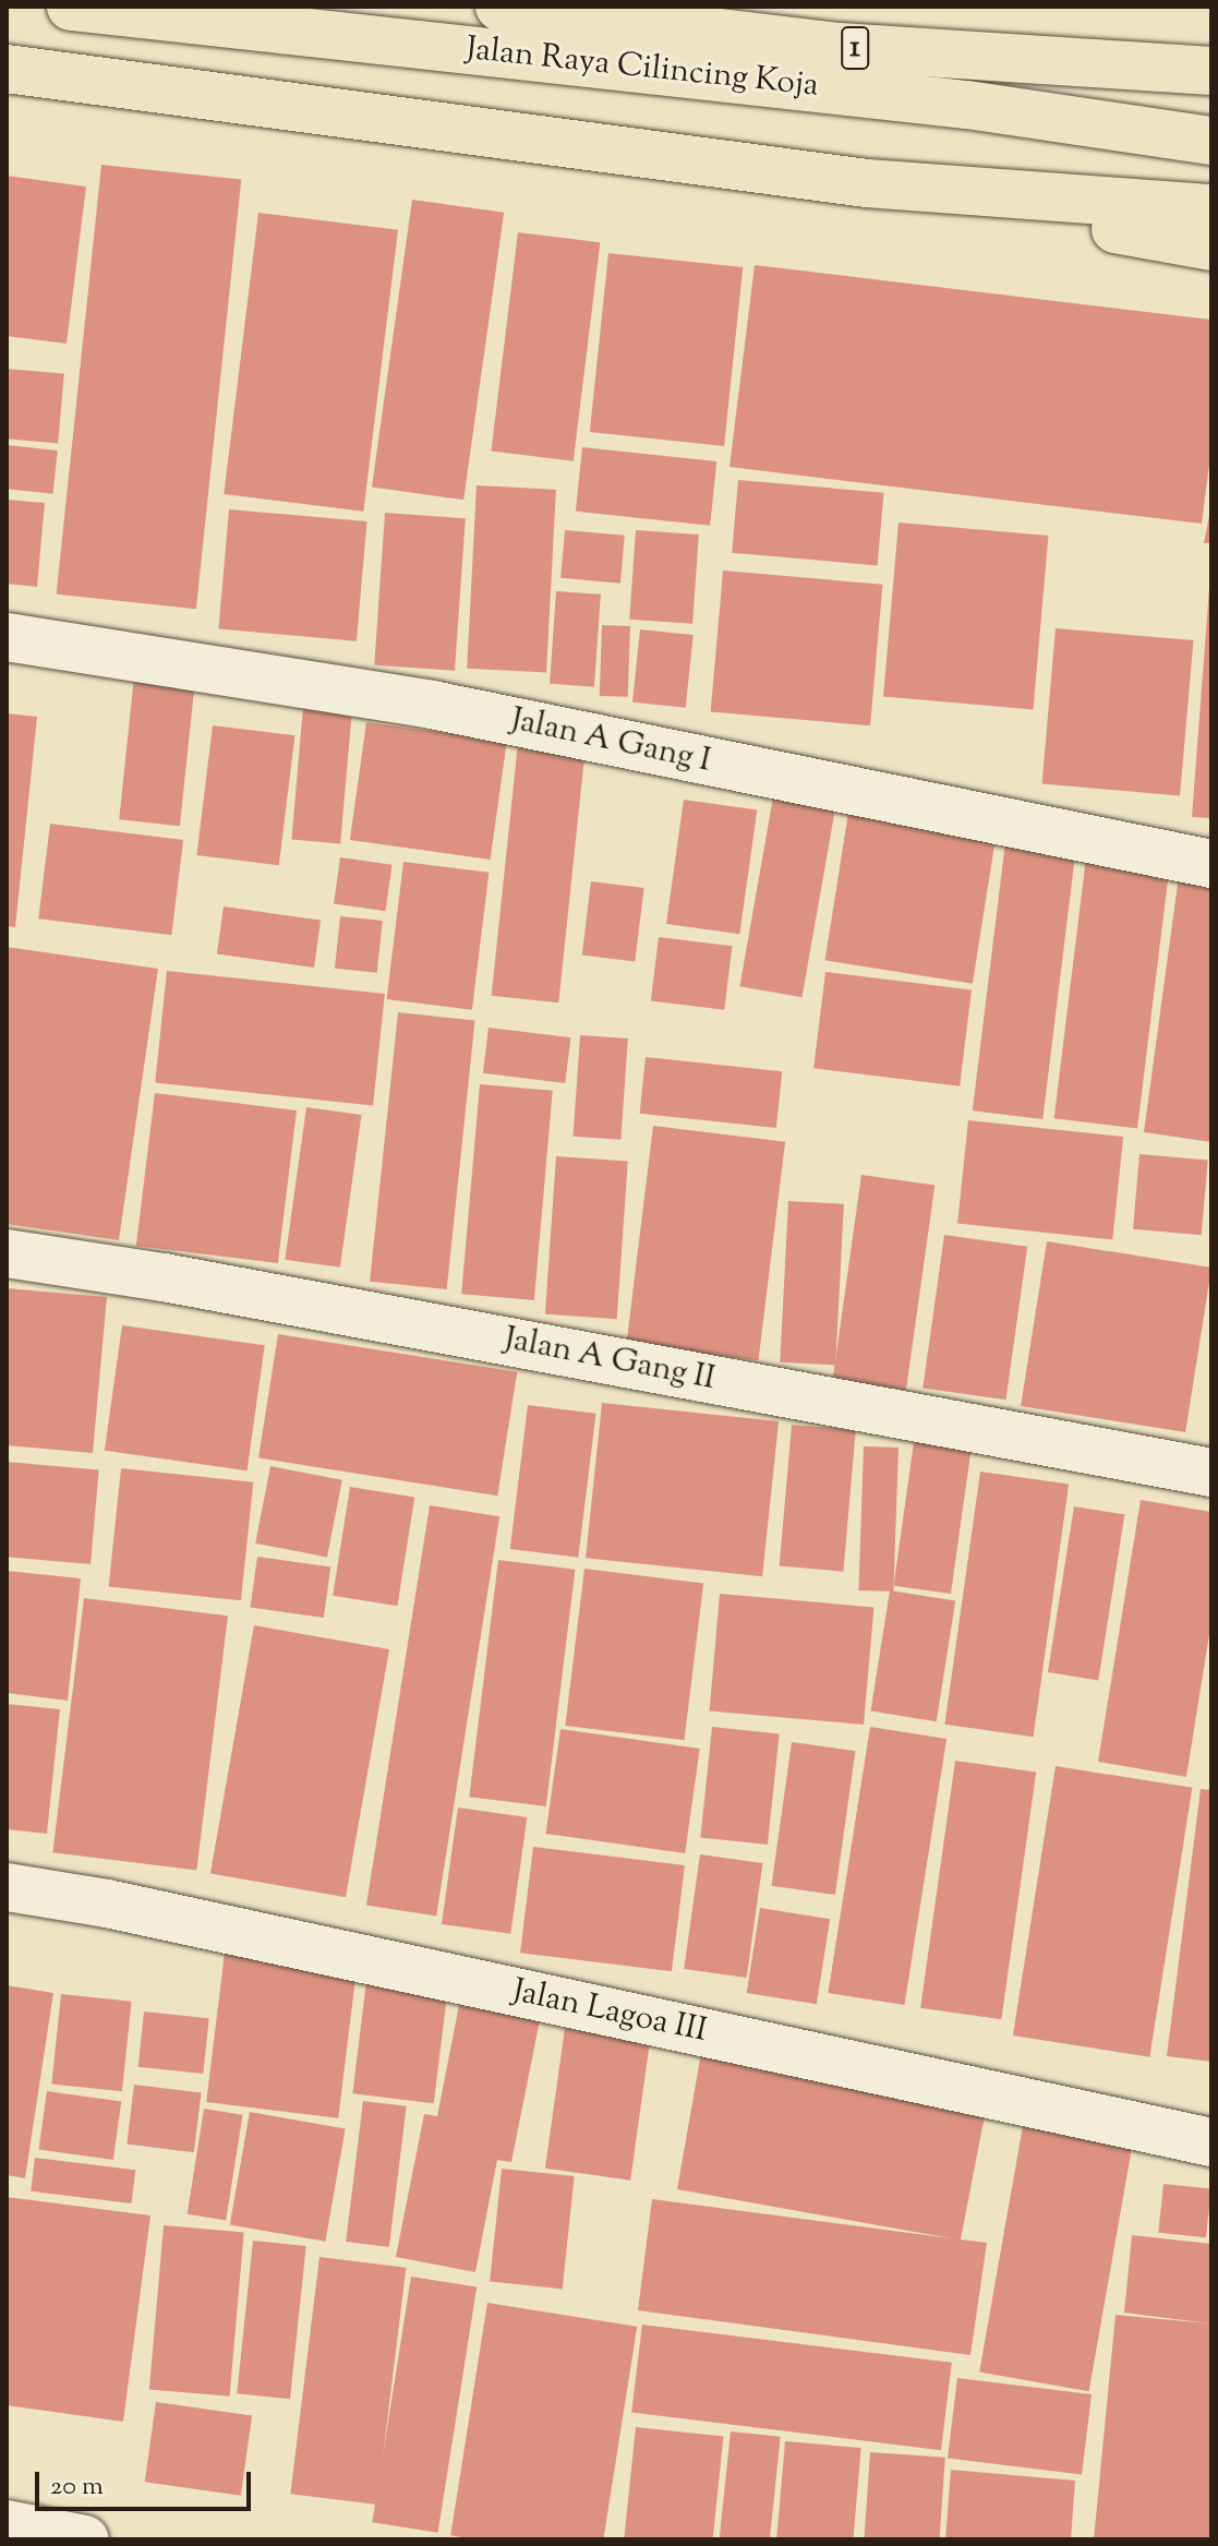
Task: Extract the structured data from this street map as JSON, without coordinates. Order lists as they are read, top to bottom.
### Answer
{
  "streets": {
    "highway": ["1", "Jalan Raya Cilincing Koja"],
    "street": ["Jalan A Gang I", "Jalan A Gang II", "Jalan Lagoa III"]
  },
  "scale_bar": "20 m"
}
